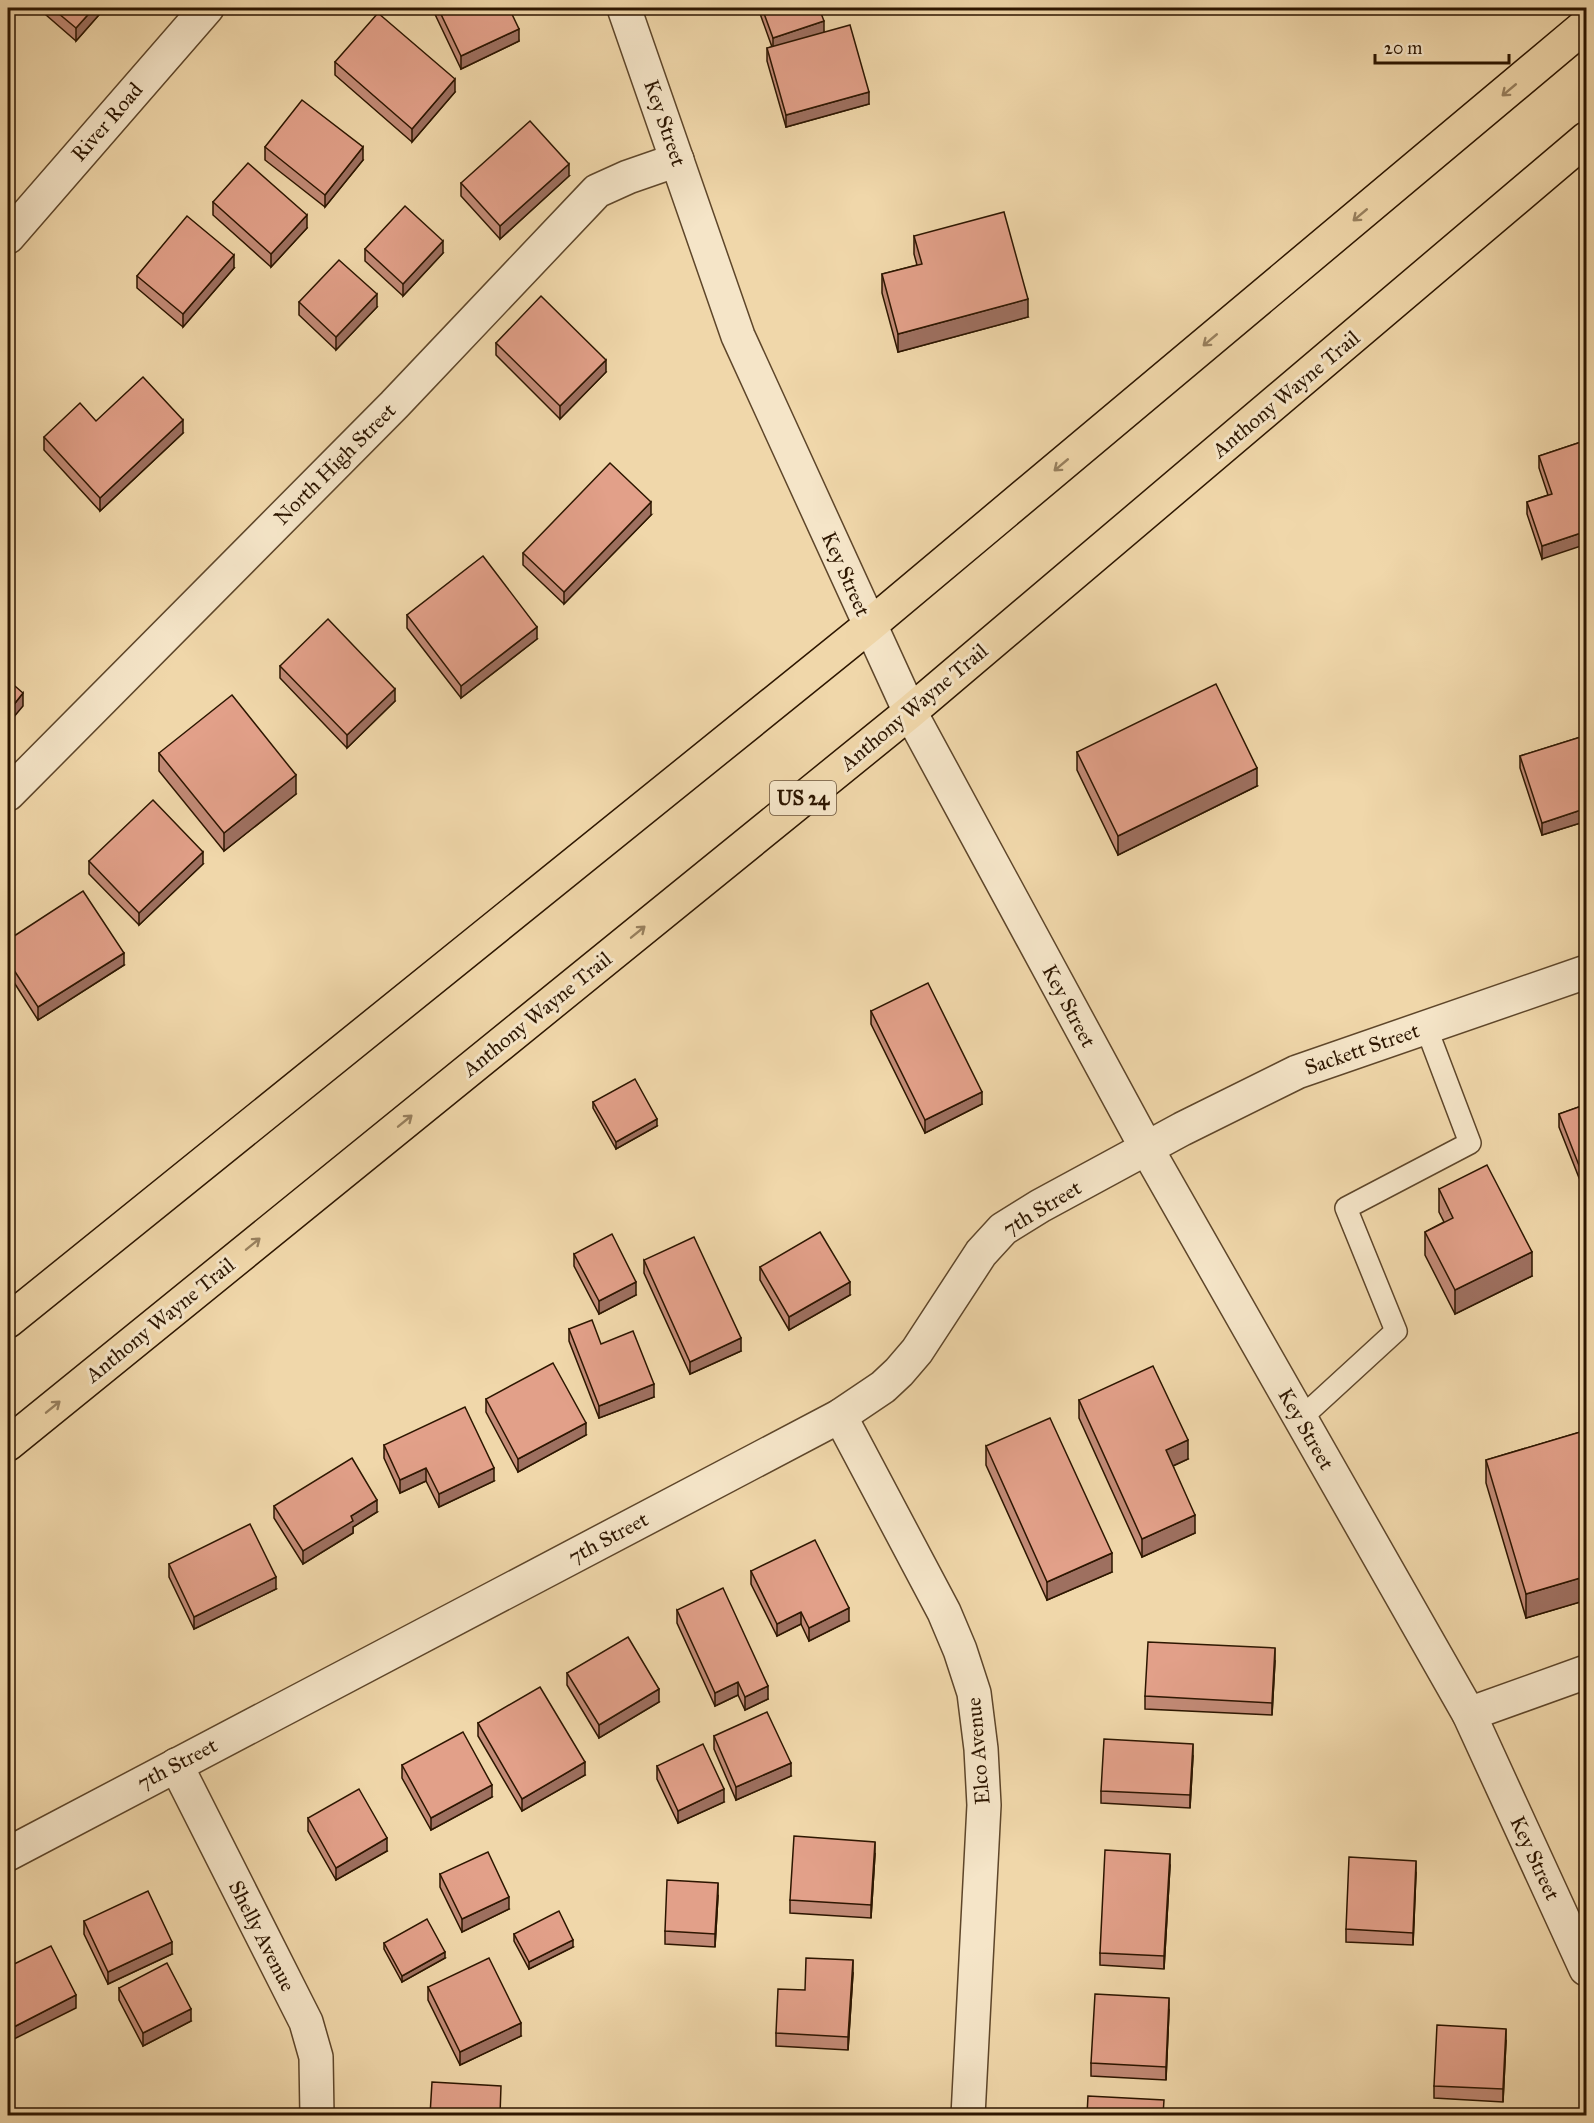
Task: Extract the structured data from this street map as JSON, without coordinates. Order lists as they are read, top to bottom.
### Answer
{
  "streets": {
    "highway": ["Anthony Wayne Trail", "US 24"],
    "street": [
      "River Road",
      "Key Street",
      "North High Street",
      "Sackett Street",
      "7th Street",
      "Elco Avenue",
      "Shelly Avenue"
    ]
  },
  "crossings": [
    ["Key Street", "Anthony Wayne Trail"],
    ["Key Street", "North High Street"],
    ["Key Street", "Sackett Street"],
    ["Key Street", "7th Street"],
    ["Sackett Street", "7th Street"],
    ["7th Street", "Elco Avenue"],
    ["7th Street", "Shelly Avenue"]
  ],
  "scale_bar": "20 m"
}
